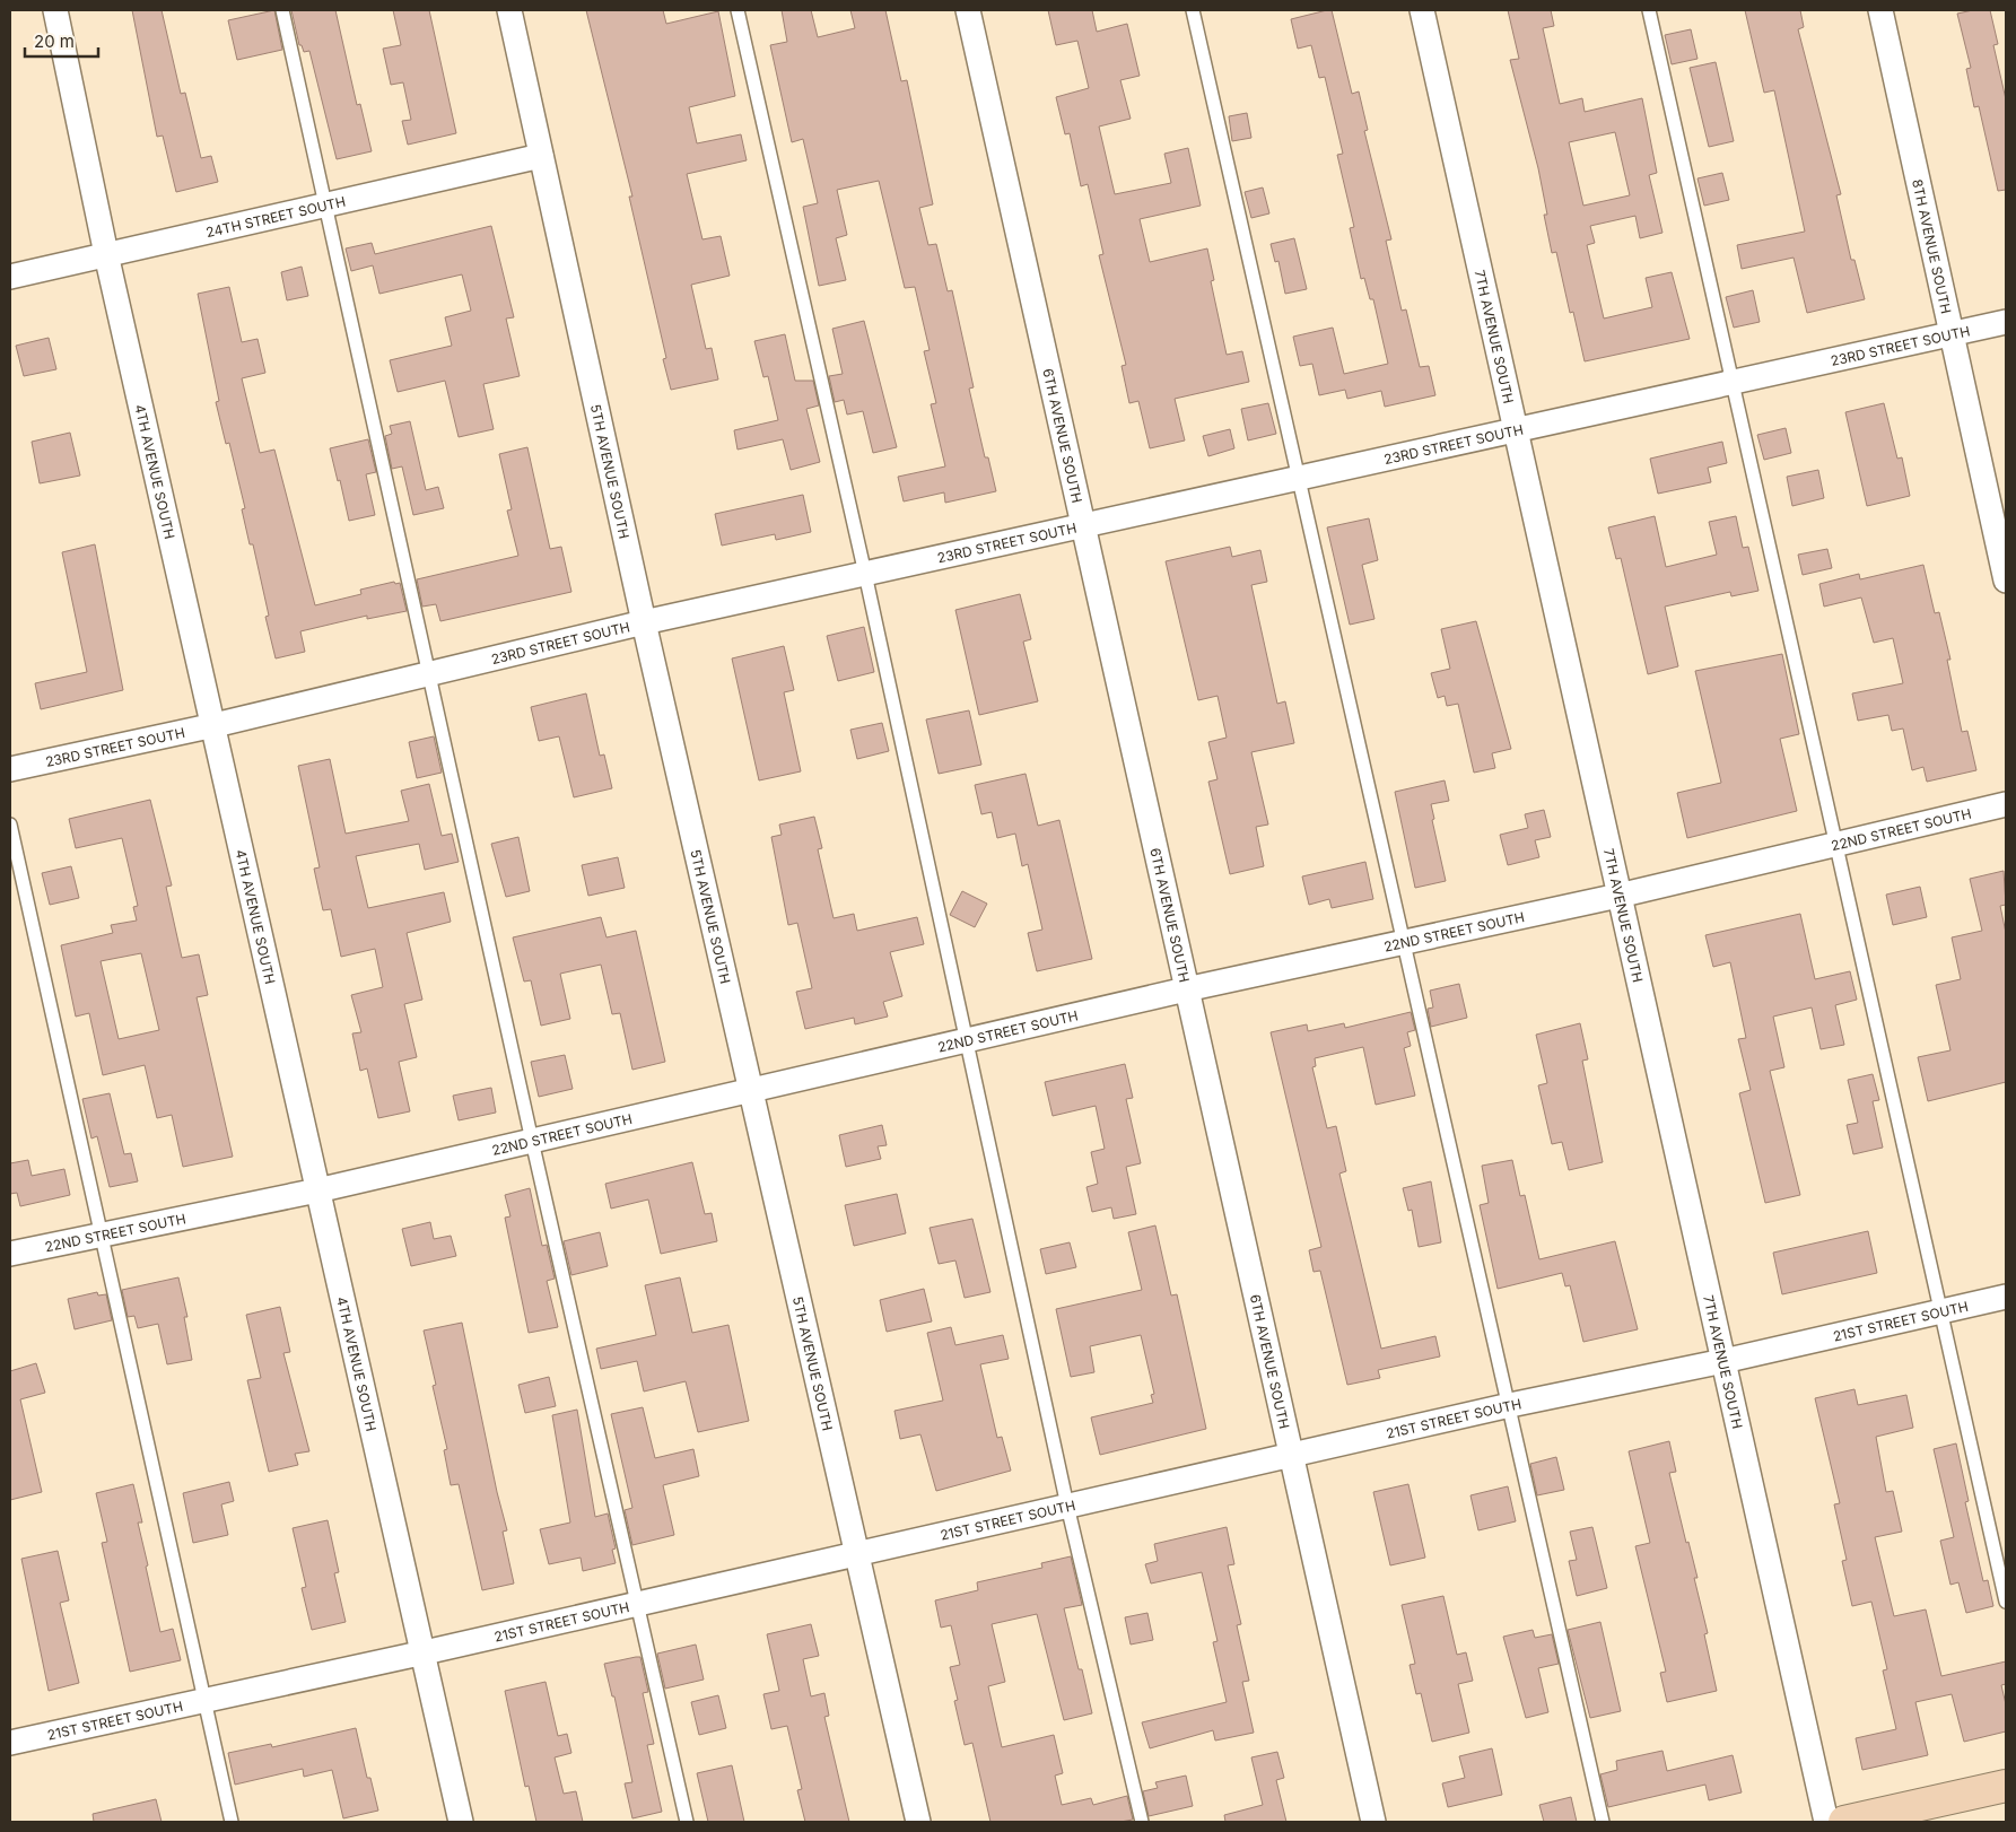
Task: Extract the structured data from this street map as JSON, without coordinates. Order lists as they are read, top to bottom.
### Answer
{
  "streets": {
    "street": [
      "24TH STREET SOUTH",
      "8TH AVENUE SOUTH",
      "7TH AVENUE SOUTH",
      "23RD STREET SOUTH",
      "6TH AVENUE SOUTH",
      "4TH AVENUE SOUTH",
      "5TH AVENUE SOUTH",
      "22ND STREET SOUTH",
      "21ST STREET SOUTH"
    ]
  },
  "crossings": [
    ["24TH STREET SOUTH", "4TH AVENUE SOUTH"],
    ["24TH STREET SOUTH", "5TH AVENUE SOUTH"],
    ["8TH AVENUE SOUTH", "23RD STREET SOUTH"],
    ["7TH AVENUE SOUTH", "23RD STREET SOUTH"],
    ["7TH AVENUE SOUTH", "22ND STREET SOUTH"],
    ["7TH AVENUE SOUTH", "21ST STREET SOUTH"],
    ["23RD STREET SOUTH", "6TH AVENUE SOUTH"],
    ["23RD STREET SOUTH", "4TH AVENUE SOUTH"],
    ["23RD STREET SOUTH", "5TH AVENUE SOUTH"],
    ["6TH AVENUE SOUTH", "22ND STREET SOUTH"],
    ["6TH AVENUE SOUTH", "21ST STREET SOUTH"],
    ["4TH AVENUE SOUTH", "22ND STREET SOUTH"],
    ["4TH AVENUE SOUTH", "21ST STREET SOUTH"],
    ["5TH AVENUE SOUTH", "22ND STREET SOUTH"],
    ["5TH AVENUE SOUTH", "21ST STREET SOUTH"]
  ],
  "scale_bar": "20 m"
}
